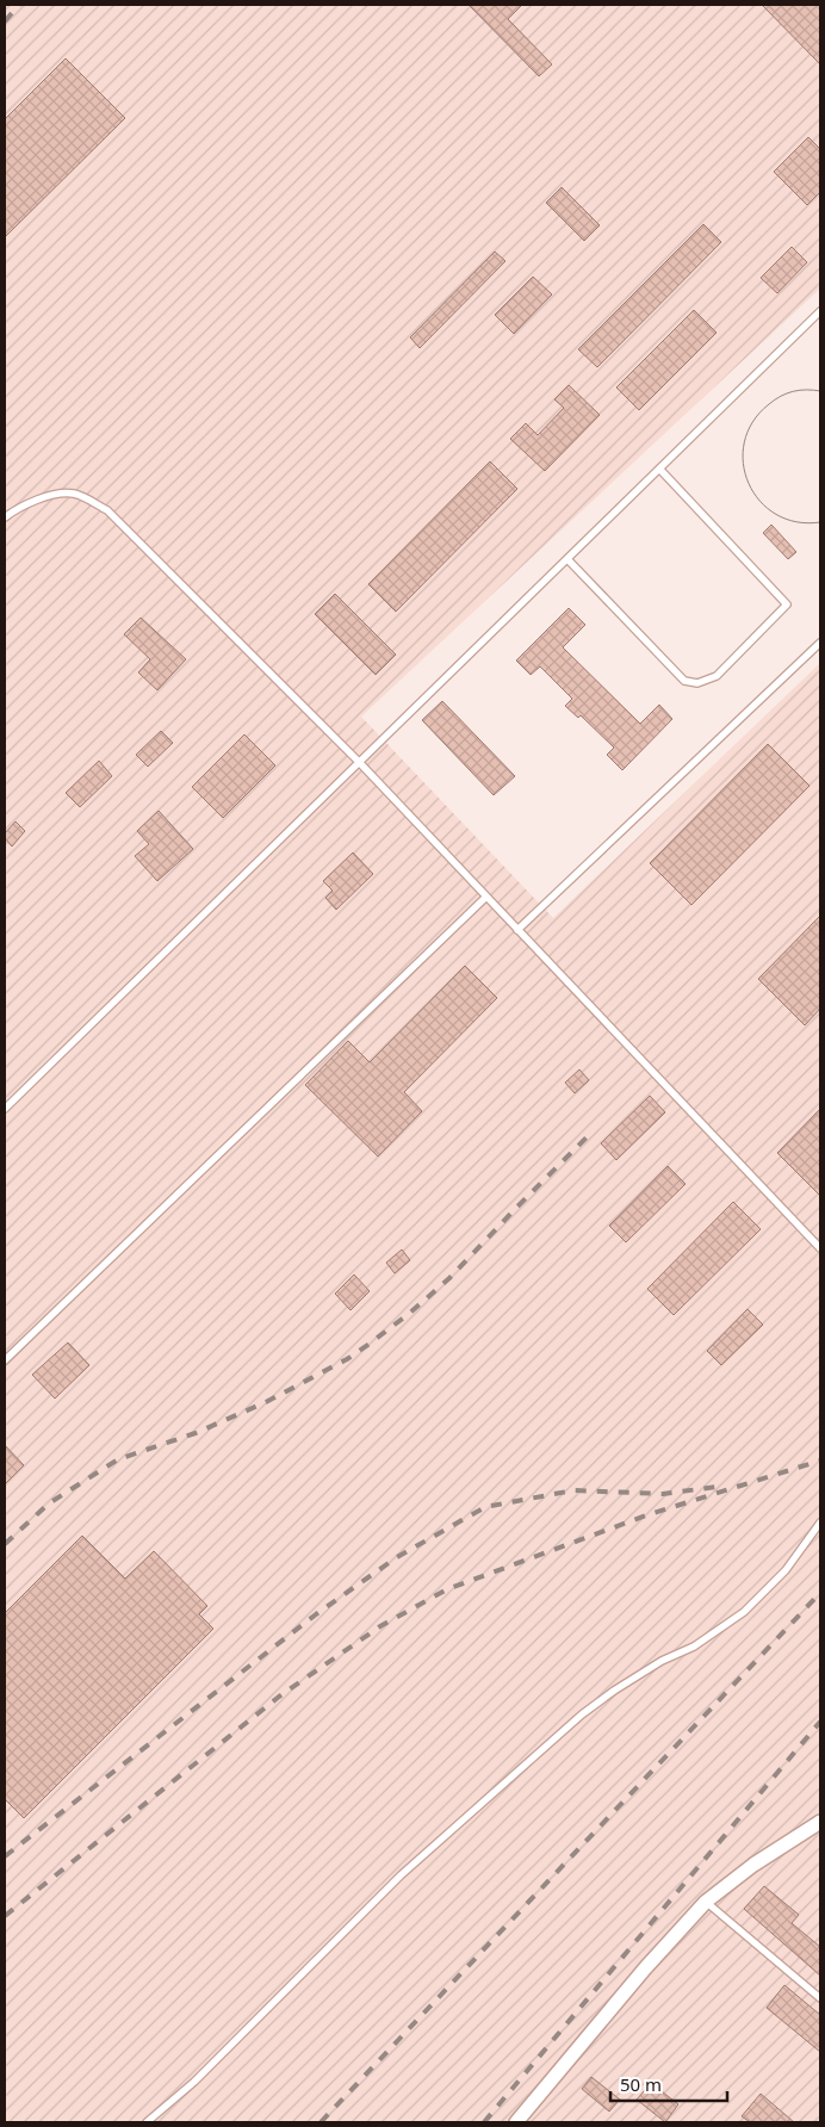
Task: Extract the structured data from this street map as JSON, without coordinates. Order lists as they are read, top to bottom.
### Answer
{
  "scale_bar": "50 m"
}
